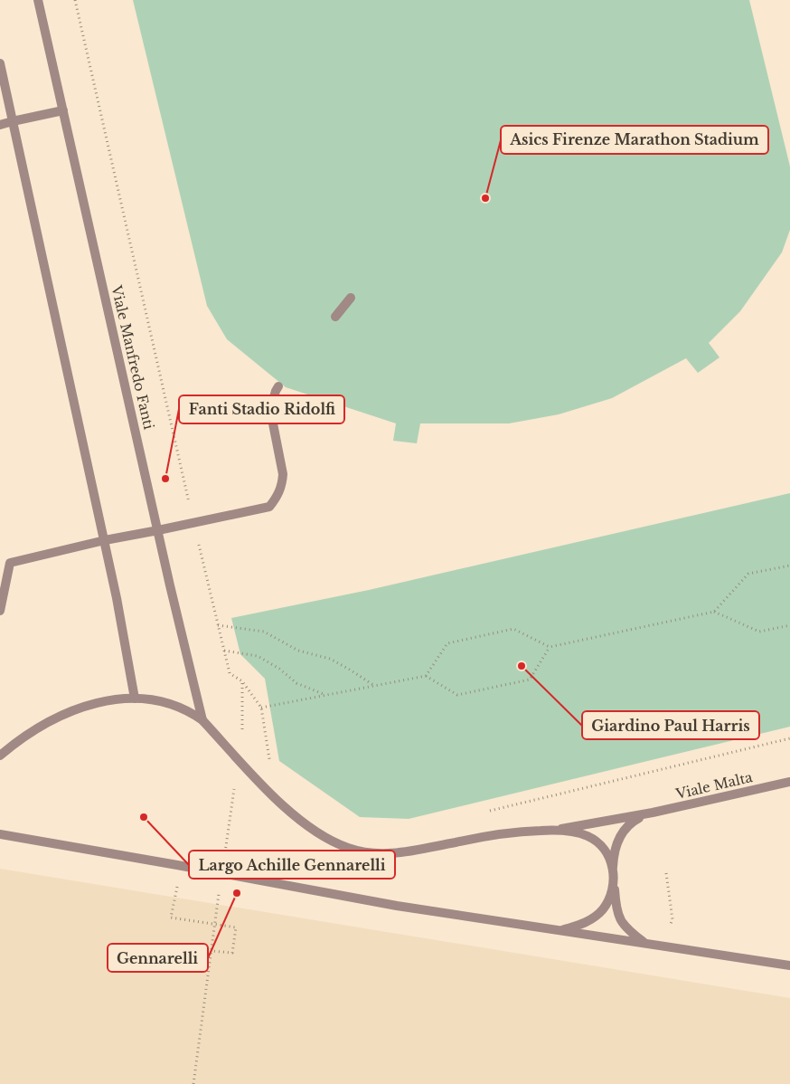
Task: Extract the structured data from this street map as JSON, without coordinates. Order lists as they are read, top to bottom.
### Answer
{
  "streets": {
    "street": ["Viale Manfredo Fanti", "Viale Malta"]
  },
  "places": [
    "Asics Firenze Marathon Stadium",
    "Fanti Stadio Ridolfi",
    "Giardino Paul Harris",
    "Largo Achille Gennarelli",
    "Gennarelli"
  ]
}
